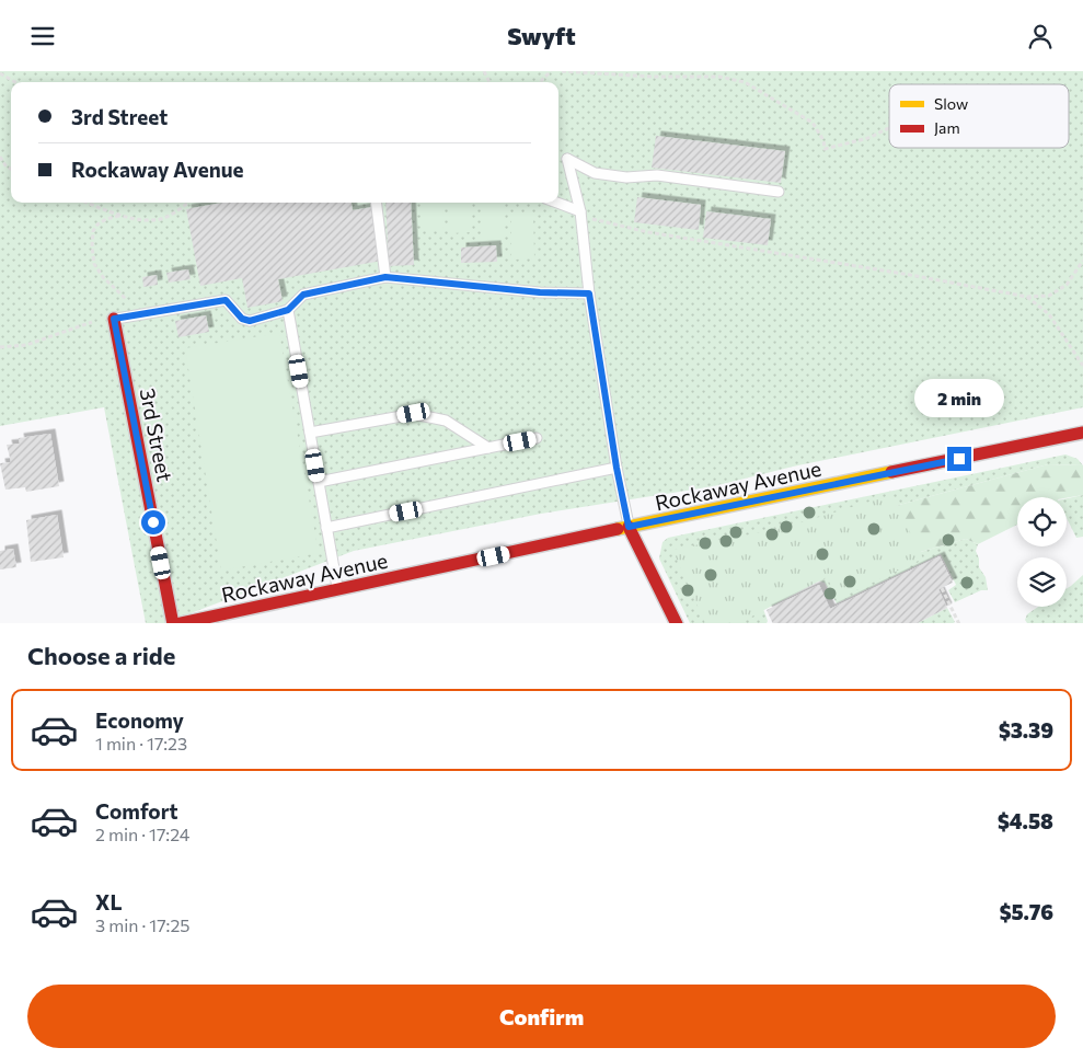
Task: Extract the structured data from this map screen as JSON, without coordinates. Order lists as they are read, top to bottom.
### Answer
{
  "streets": {
    "main road": ["3rd Street", "Rockaway Avenue"]
  },
  "crossings": [
    ["3rd Street", "Rockaway Avenue"]
  ],
  "legend": ["Slow", "Jam"],
  "page": {
    "header": "Swyft",
    "banner": ["3rd Street", "Rockaway Avenue"],
    "bubble": "2 min",
    "heading": "Choose a ride",
    "list": [
      {
        "name": "Economy",
        "note": "1 min · 17:23",
        "value": "$3.39"
      },
      {
        "name": "Comfort",
        "note": "2 min · 17:24",
        "value": "$4.58"
      },
      {
        "name": "XL",
        "note": "3 min · 17:25",
        "value": "$5.76"
      }
    ],
    "buttons": "Confirm"
  }
}
